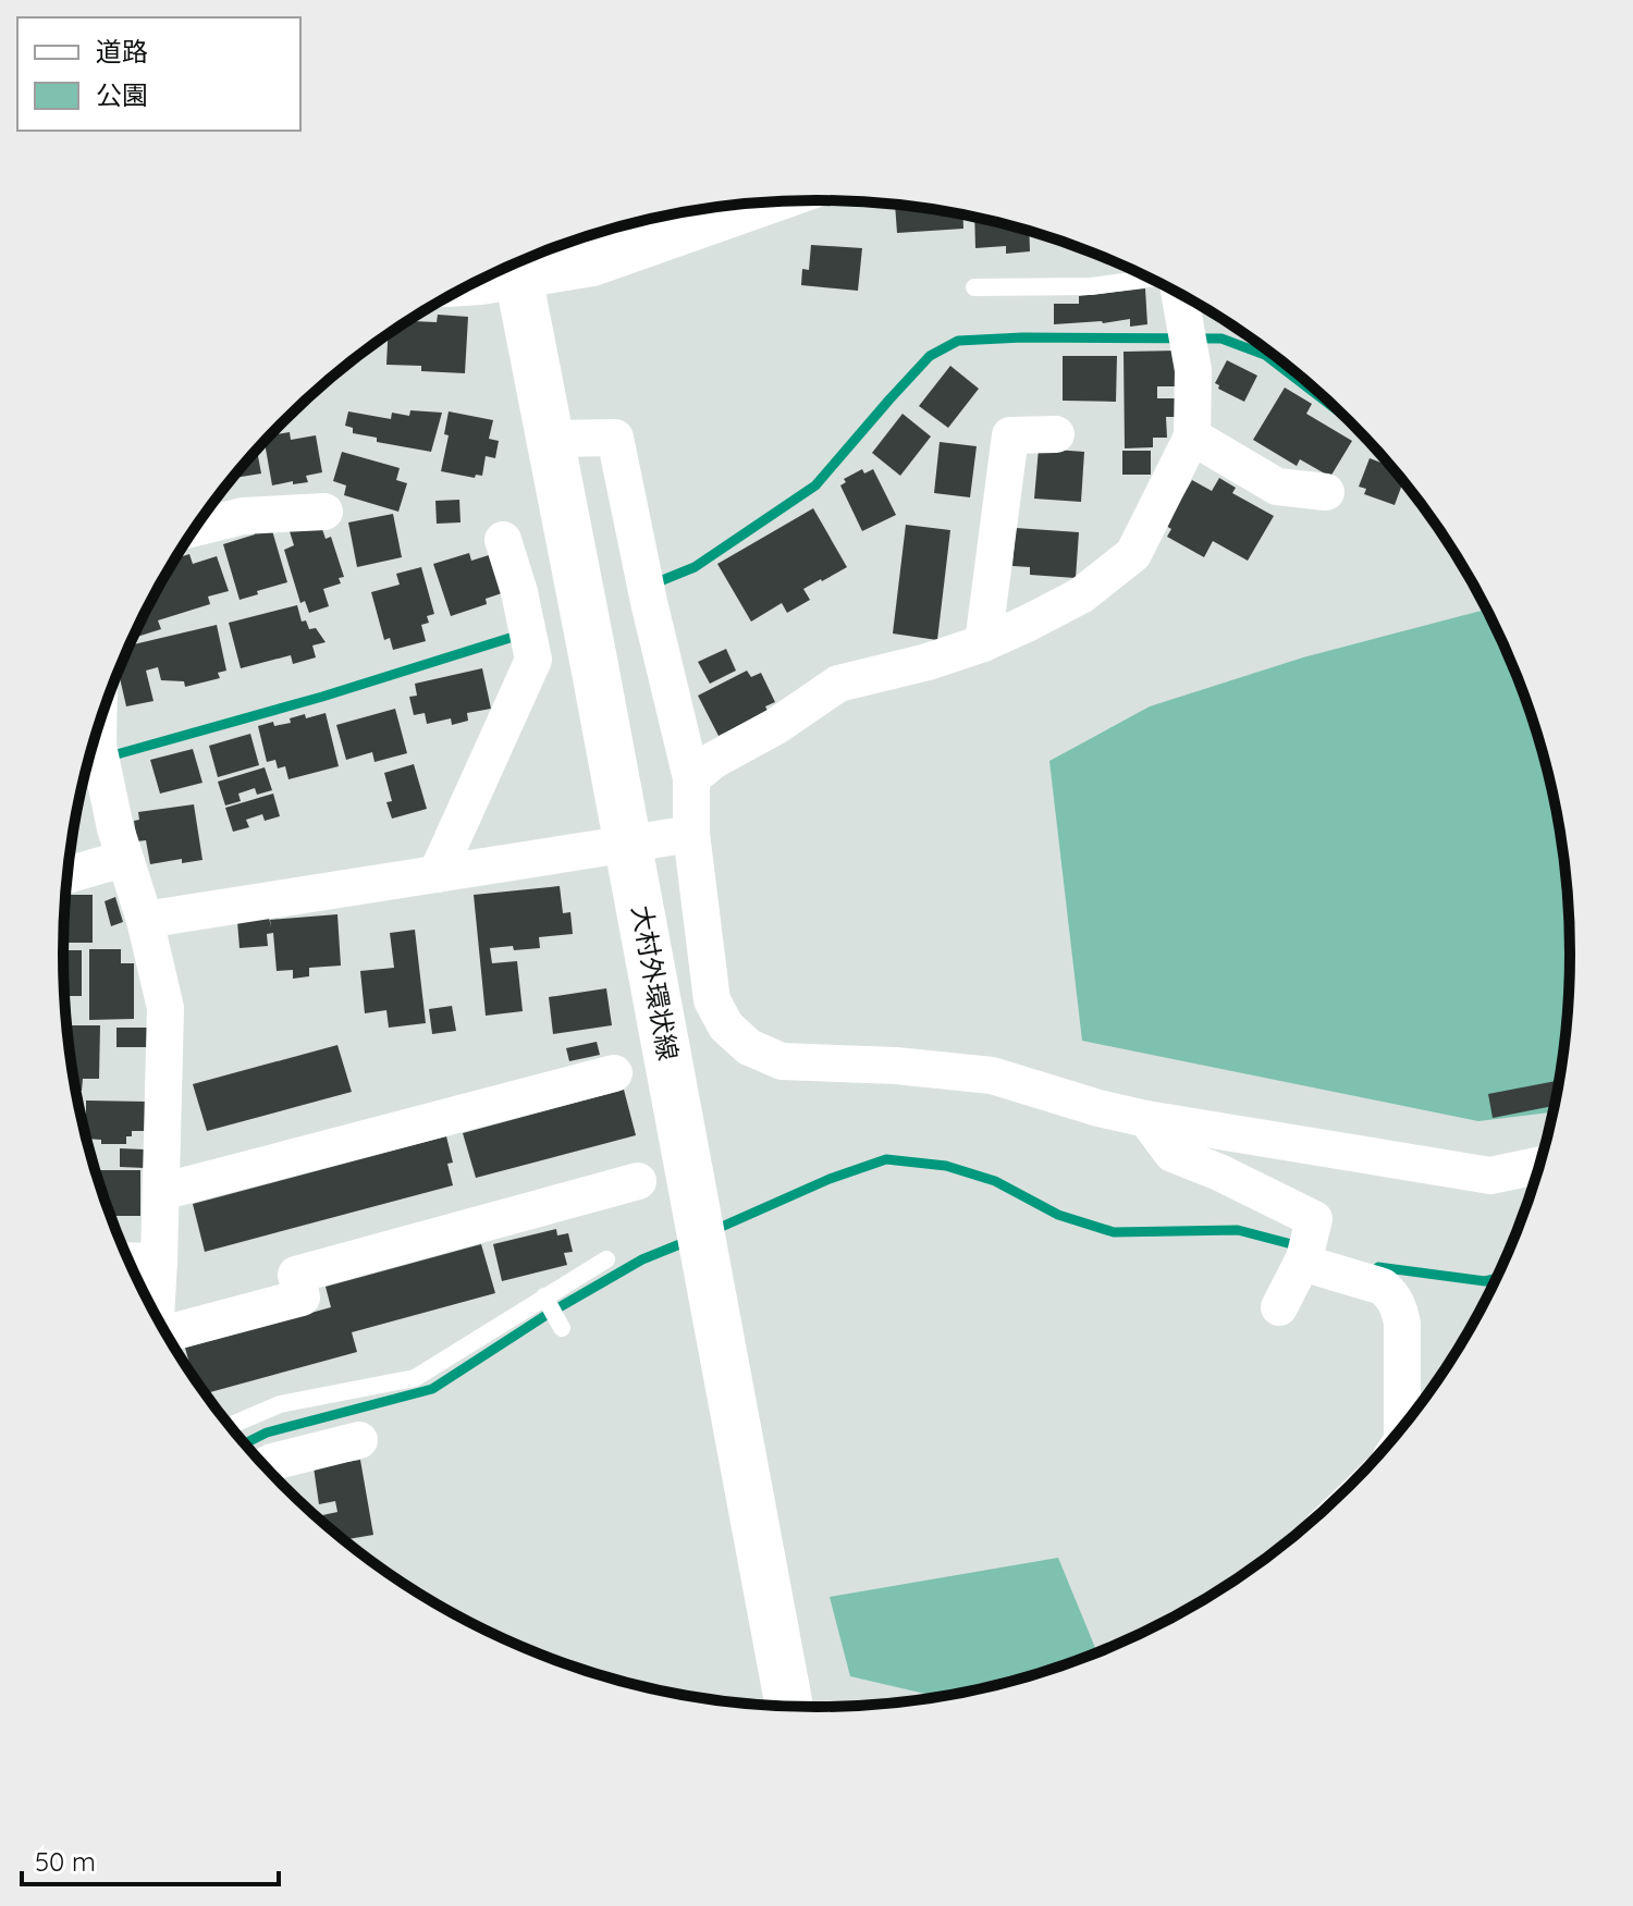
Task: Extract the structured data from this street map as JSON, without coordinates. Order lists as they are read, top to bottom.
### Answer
{
  "streets": {
    "main road": ["大村外環状線"]
  },
  "legend": ["道路", "公園"],
  "scale_bar": "50 m"
}
